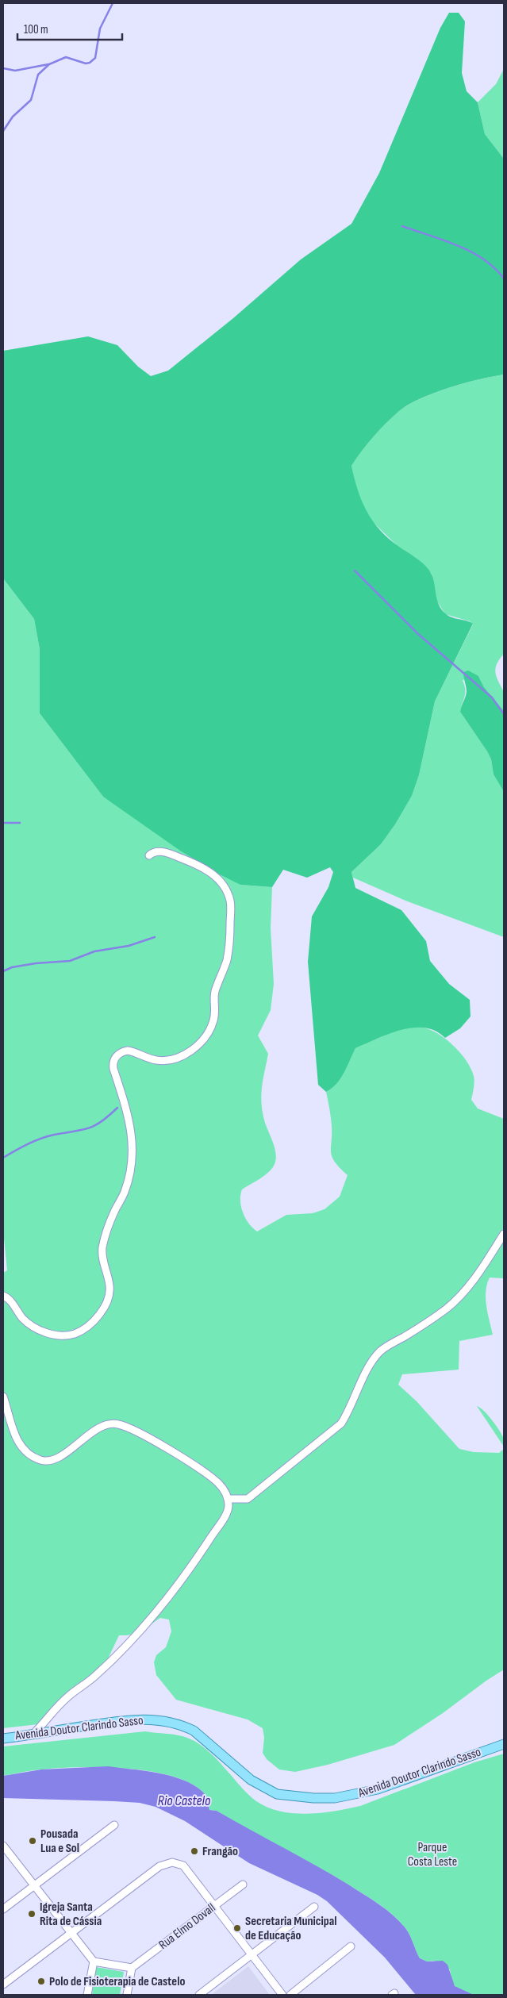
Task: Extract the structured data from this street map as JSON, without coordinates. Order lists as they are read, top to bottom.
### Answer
{
  "streets": {
    "main road": ["Avenida Doutor Clarindo Sasso"],
    "street": ["Rua Elmo Dovall"]
  },
  "water": ["Rio Castelo"],
  "parks": ["Parque Costa Leste"],
  "places": [
    "Pousada Lua e Sol",
    "Frangão",
    "Igreja Santa Rita de Cássia",
    "Secretaria Municipal de Educação",
    "Polo de Fisioterapia de Castelo"
  ],
  "scale_bar": "100 m"
}
